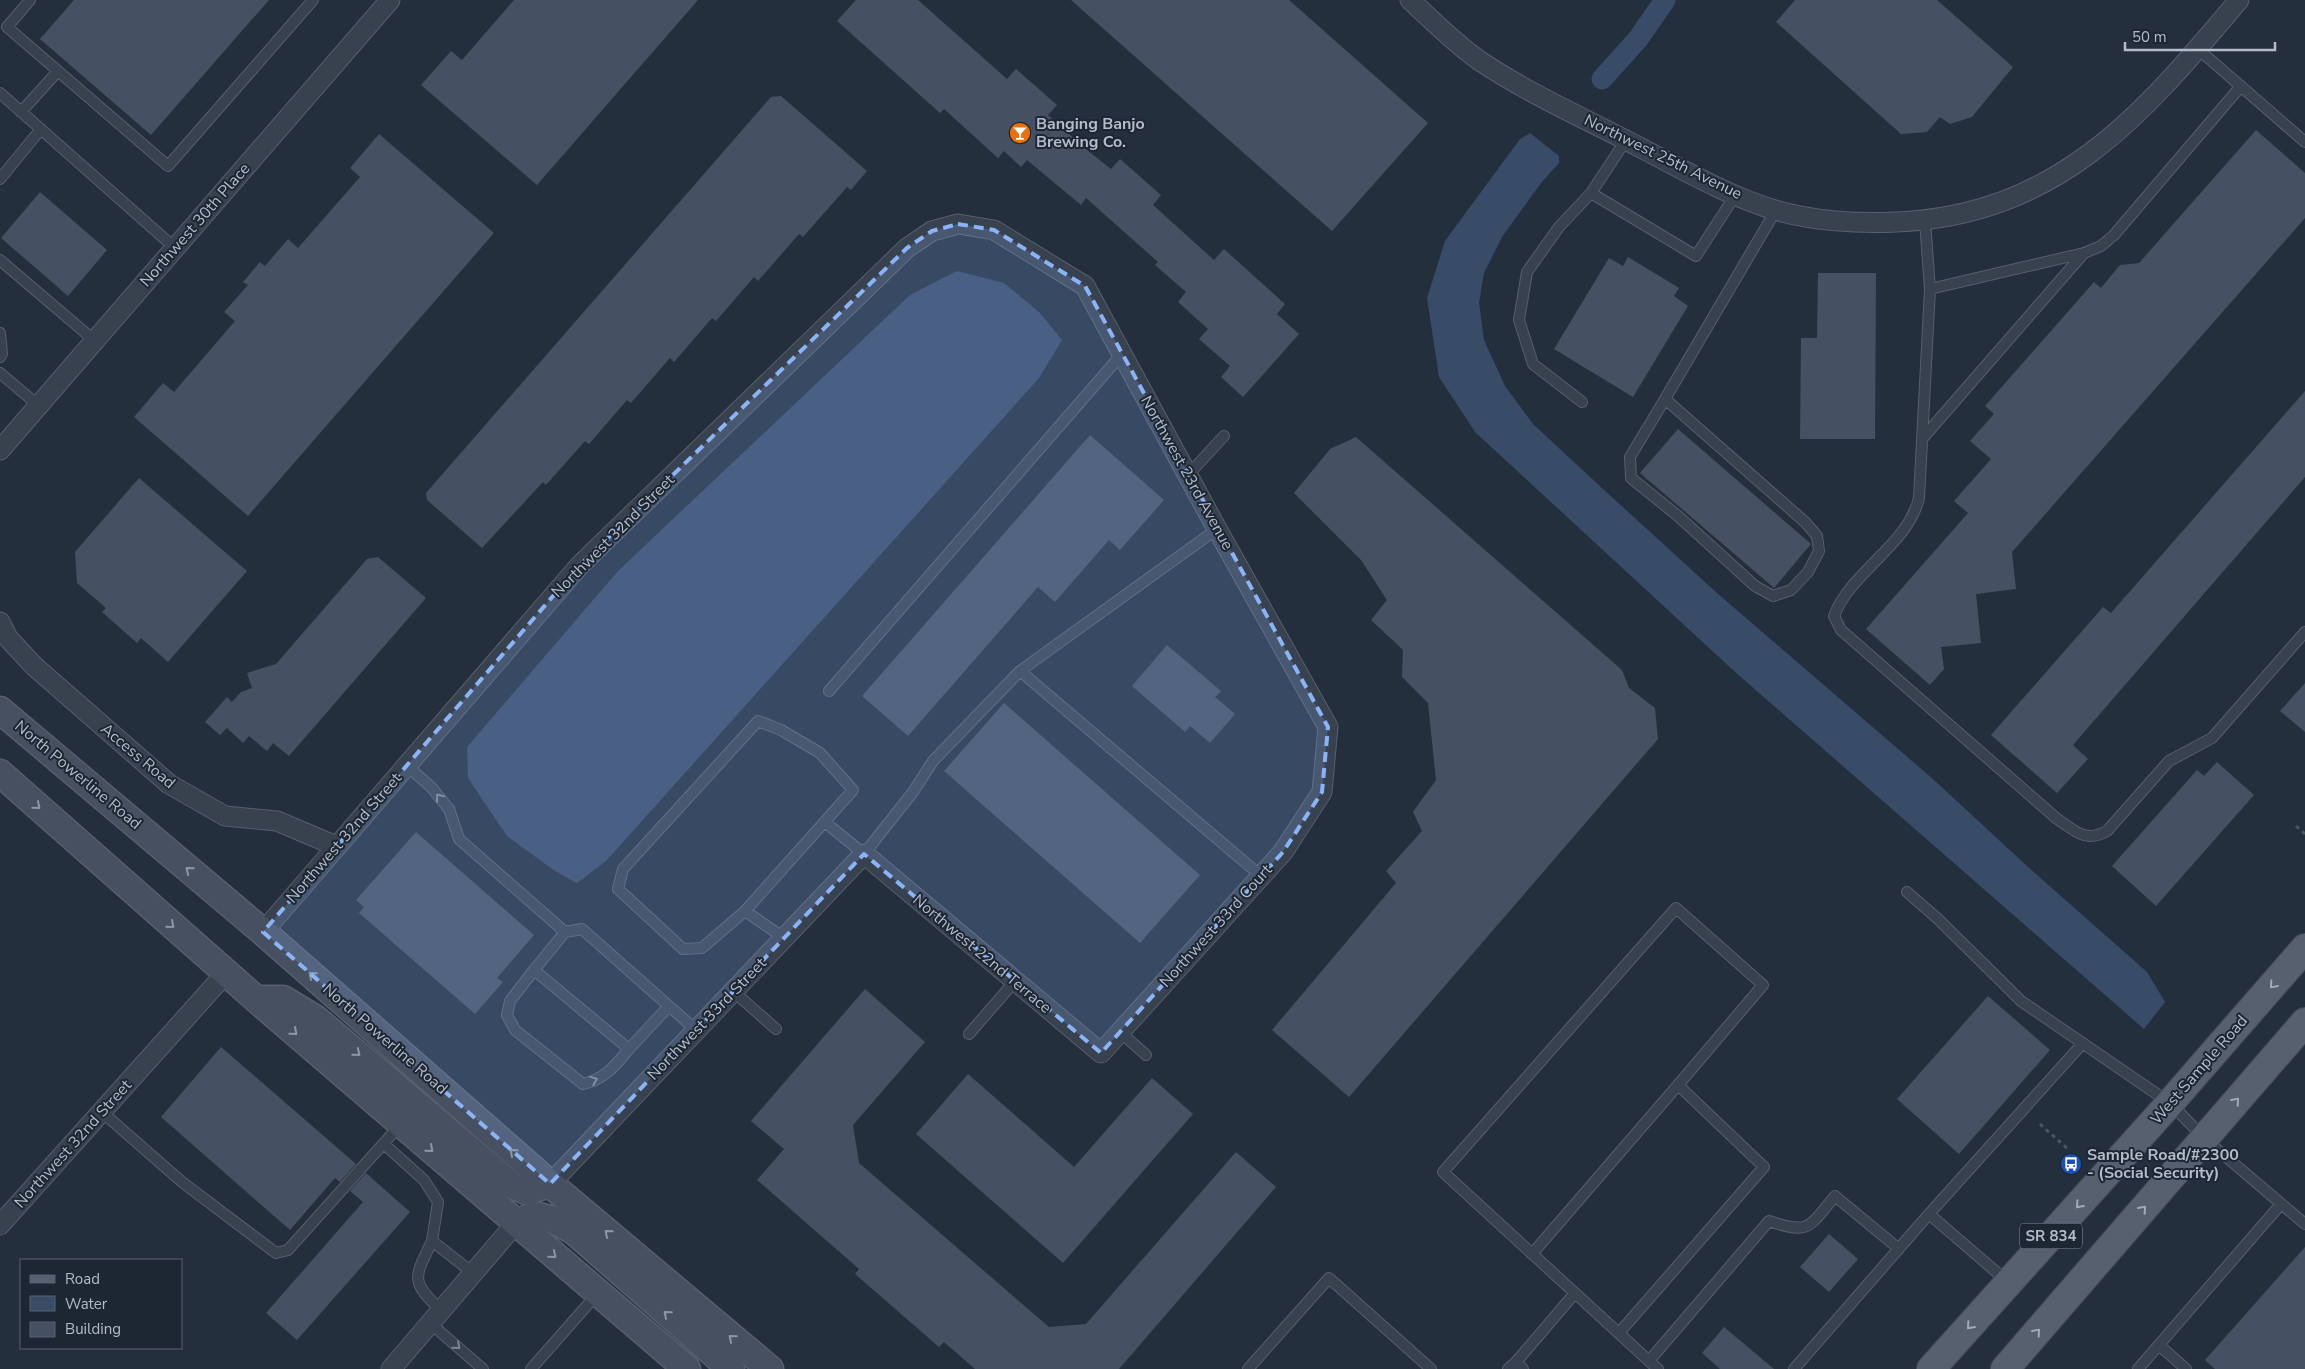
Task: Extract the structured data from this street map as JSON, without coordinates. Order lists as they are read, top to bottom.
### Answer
{
  "streets": {
    "main road": ["North Powerline Road", "West Sample Road", "SR 834"],
    "street": [
      "Northwest 25th Avenue",
      "Northwest 30th Place",
      "Northwest 23rd Avenue",
      "Northwest 32nd Street",
      "Access Road",
      "Northwest 33rd Court",
      "Northwest 22nd Terrace",
      "Northwest 33rd Street"
    ]
  },
  "crossings": [
    ["Northwest 23rd Avenue", "Northwest 32nd Street"],
    ["Northwest 23rd Avenue", "Northwest 33rd Court"],
    ["Northwest 32nd Street", "Access Road"],
    ["Northwest 32nd Street", "North Powerline Road"],
    ["North Powerline Road", "Northwest 33rd Street"],
    ["Northwest 33rd Court", "Northwest 22nd Terrace"],
    ["Northwest 22nd Terrace", "Northwest 33rd Street"]
  ],
  "places": {
    "bar": ["Banging Banjo Brewing Co."],
    "bus stop": ["Sample Road/#2300 - (Social Security)"]
  },
  "legend": ["Road", "Water", "Building"],
  "scale_bar": "50 m"
}
